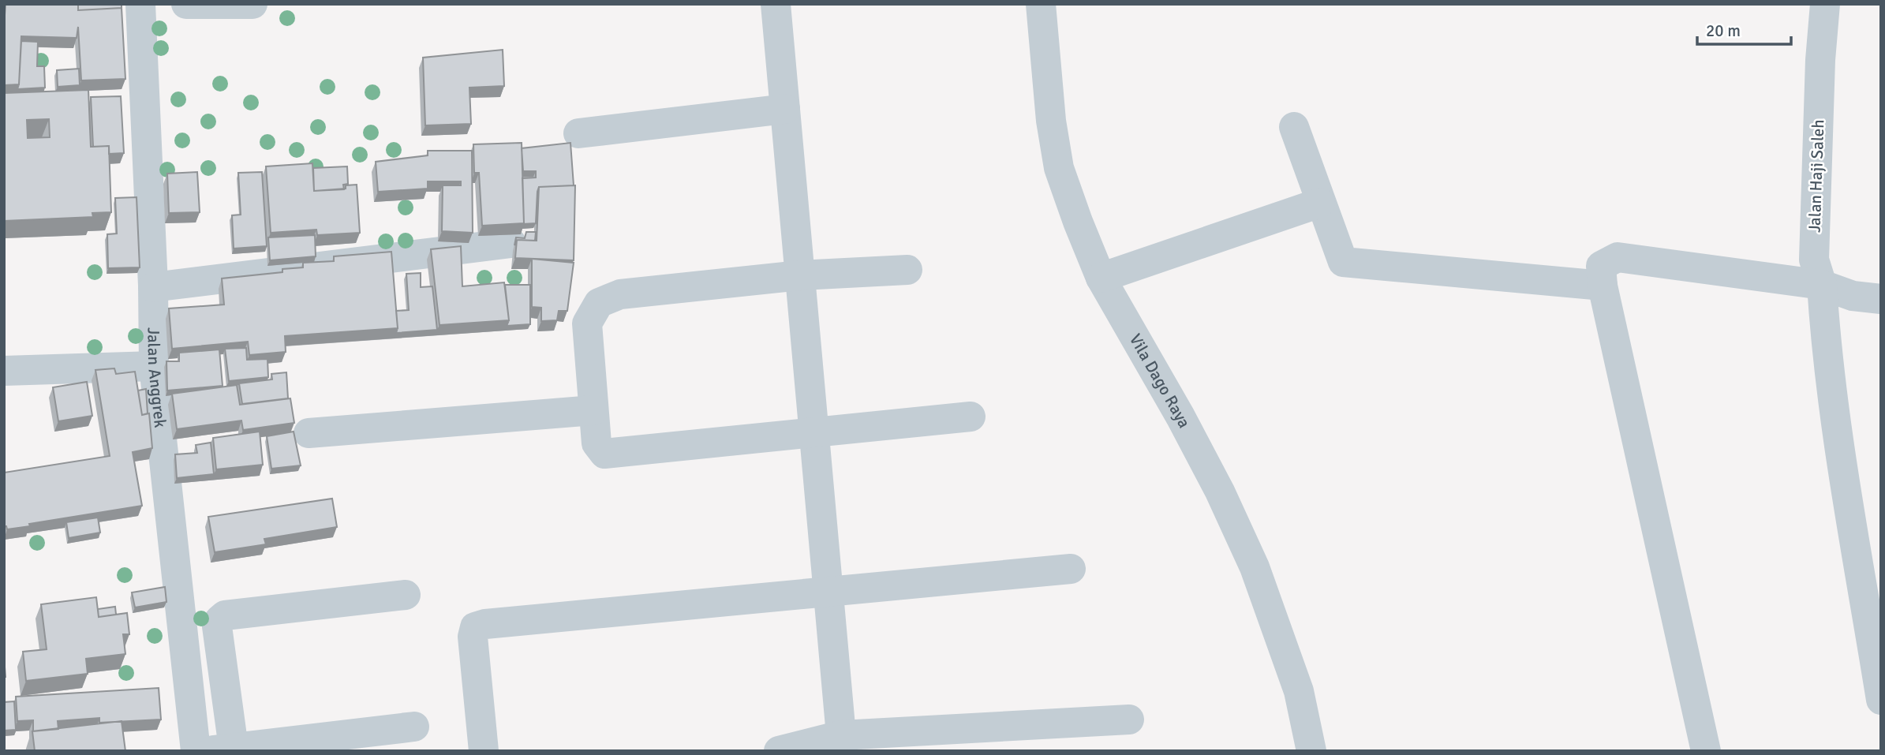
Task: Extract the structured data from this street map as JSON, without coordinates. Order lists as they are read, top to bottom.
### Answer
{
  "streets": {
    "street": ["Jalan Haji Saleh", "Jalan Anggrek", "Vila Dago Raya"]
  },
  "scale_bar": "20 m"
}
